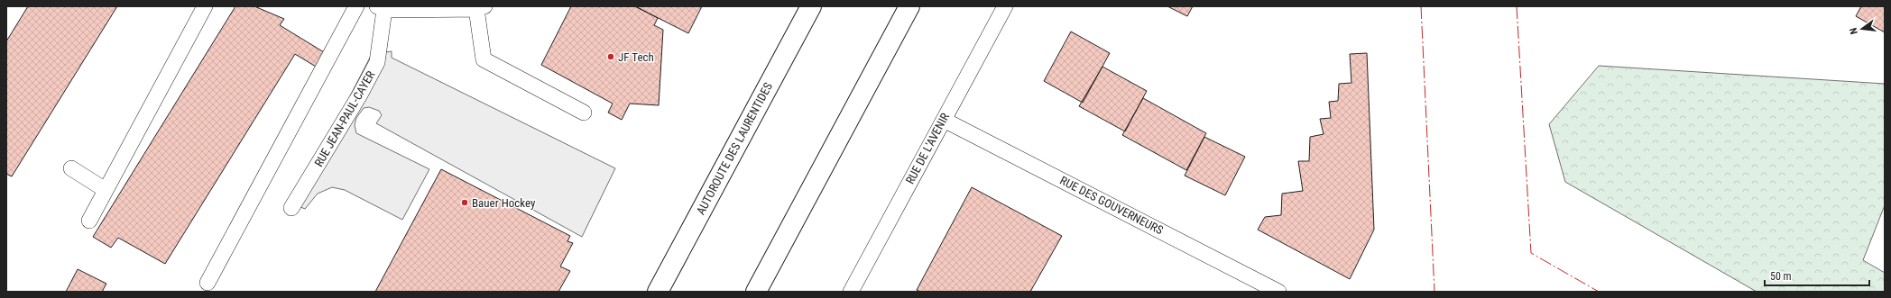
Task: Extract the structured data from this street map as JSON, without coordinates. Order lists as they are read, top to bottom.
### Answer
{
  "streets": {
    "highway": ["AUTOROUTE DES LAURENTIDES"],
    "street": ["RUE JEAN-PAUL-CAYER", "RUE DE L'AVENIR", "RUE DES GOUVERNEURS"]
  },
  "crossings": [
    ["RUE DE L'AVENIR", "RUE DES GOUVERNEURS"]
  ],
  "places": ["JF Tech", "Bauer Hockey"],
  "scale_bar": "50 m",
  "north": "left"
}
